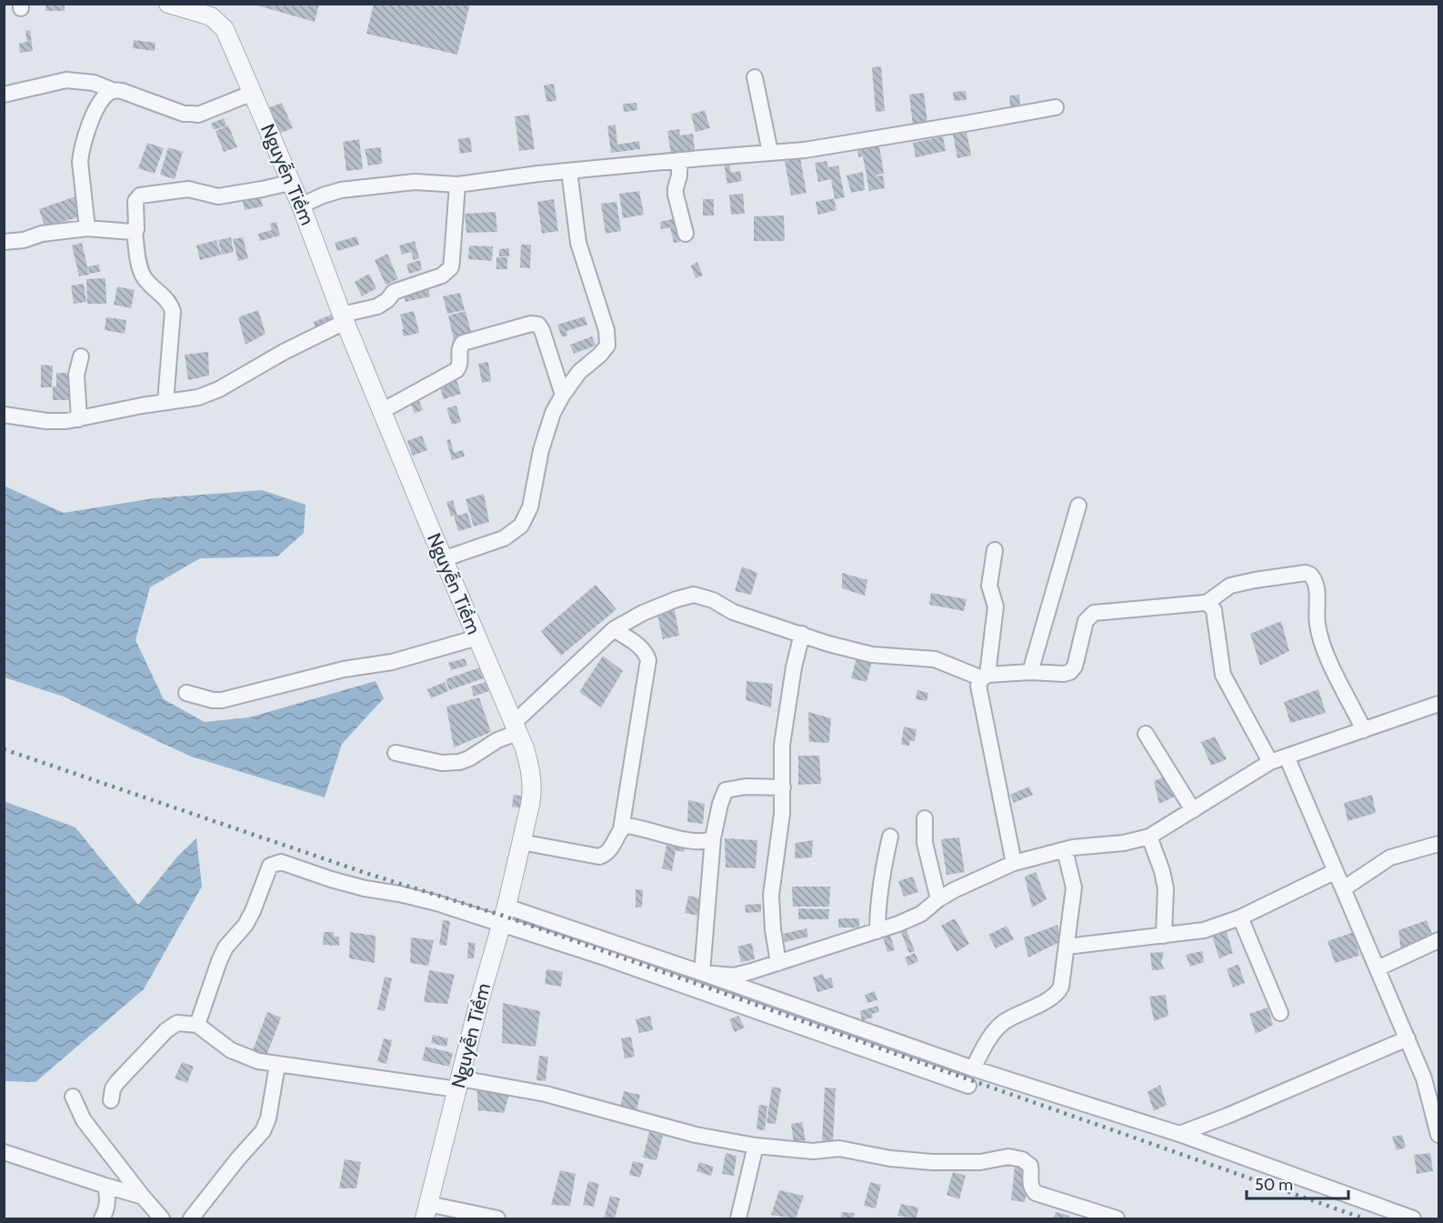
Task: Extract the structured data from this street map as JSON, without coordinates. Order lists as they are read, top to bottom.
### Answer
{
  "streets": {
    "street": ["Nguyễn Tiềm"]
  },
  "scale_bar": "50 m"
}
